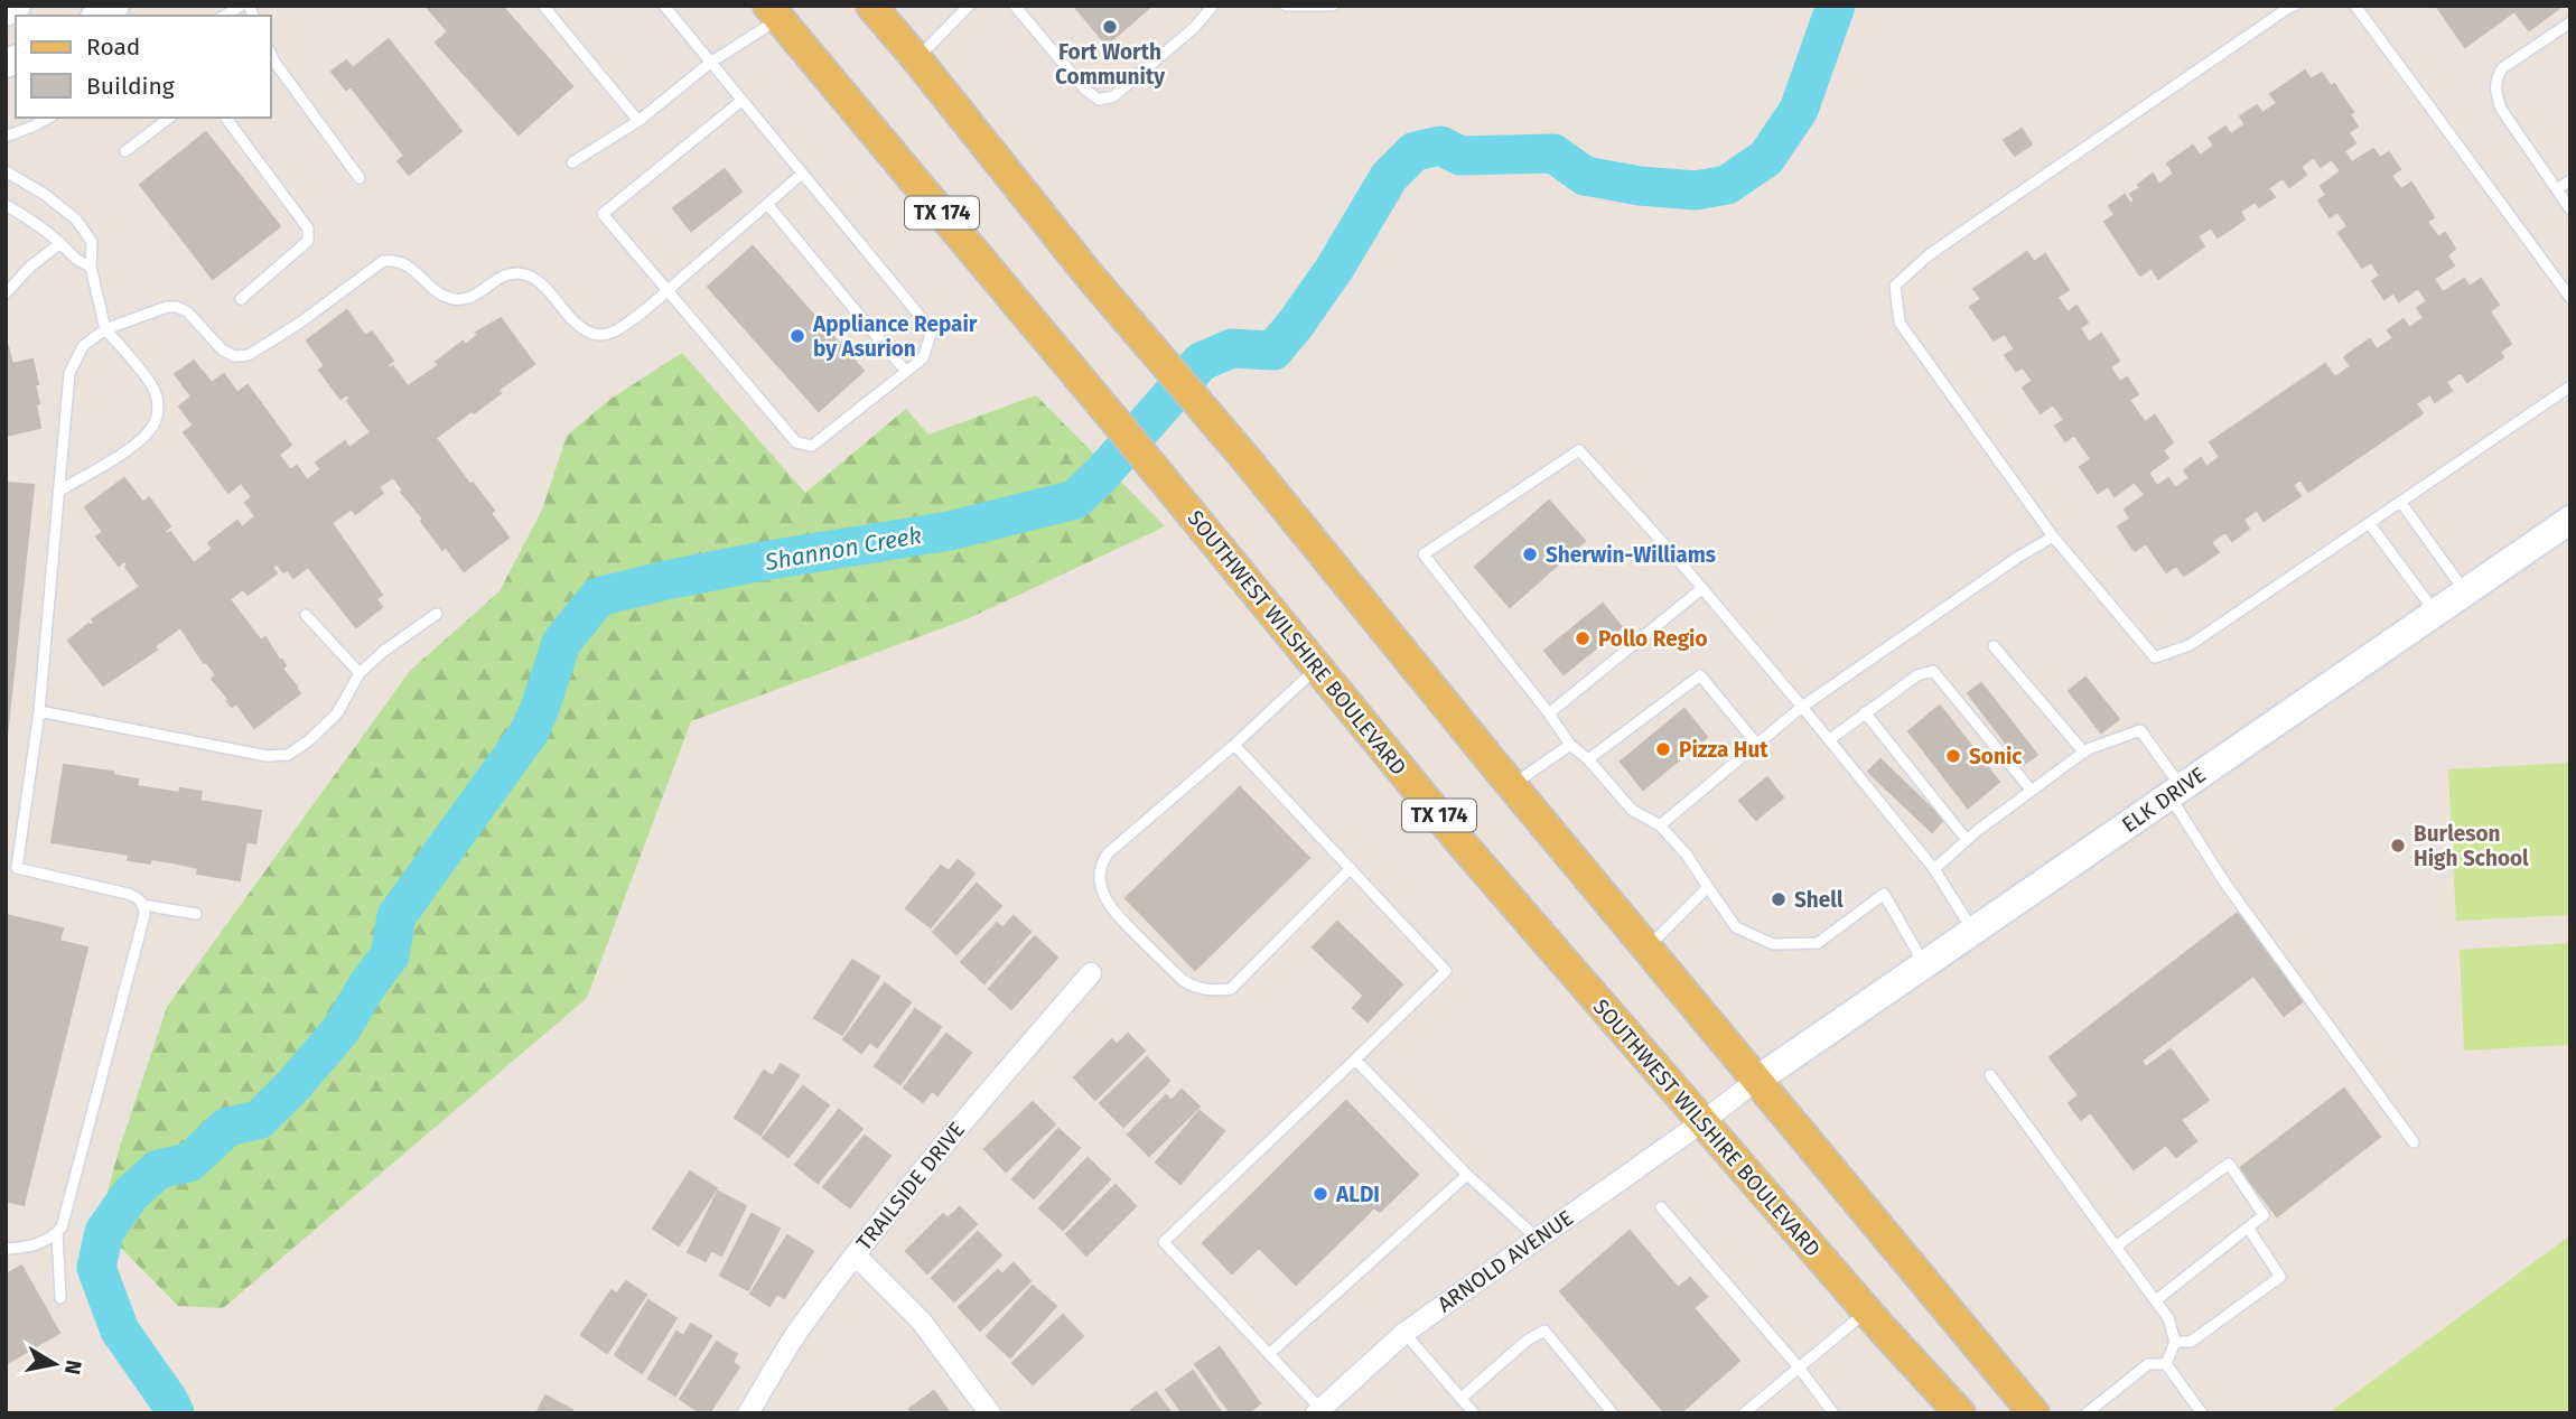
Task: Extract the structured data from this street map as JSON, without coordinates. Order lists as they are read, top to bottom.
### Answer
{
  "streets": {
    "main road": ["TX 174", "SOUTHWEST WILSHIRE BOULEVARD"],
    "street": ["ELK DRIVE", "TRAILSIDE DRIVE", "ARNOLD AVENUE"]
  },
  "crossings": [
    ["SOUTHWEST WILSHIRE BOULEVARD", "ARNOLD AVENUE"],
    ["ELK DRIVE", "ARNOLD AVENUE"]
  ],
  "water": ["Shannon Creek"],
  "places": [
    "Fort Worth Community",
    "Appliance Repair by Asurion",
    "Sherwin-Williams",
    "Pollo Regio",
    "Pizza Hut",
    "Sonic",
    "Burleson High School",
    "Shell",
    "ALDI"
  ],
  "legend": ["Road", "Building"],
  "north": "right"
}
